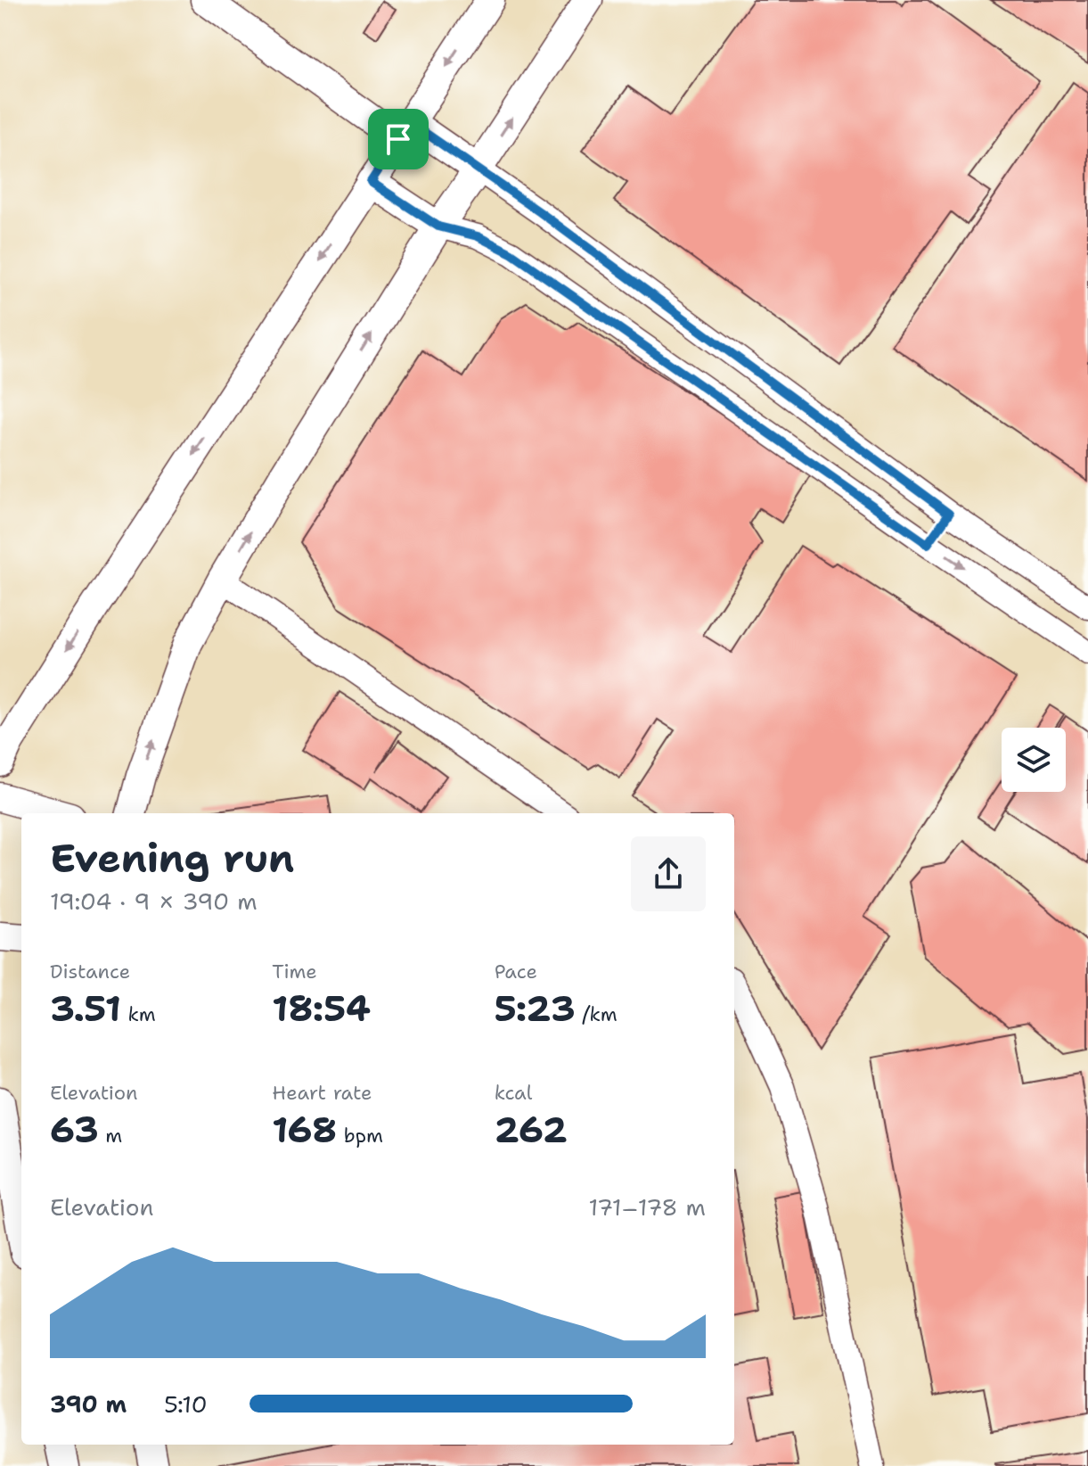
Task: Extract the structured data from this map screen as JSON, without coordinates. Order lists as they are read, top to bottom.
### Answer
{
  "page": {
    "heading": ["Evening run", "19:04 · 9 × 390 m"],
    "stats": [
      ["Distance", "3.51 km"],
      ["Time", "18:54"],
      ["Pace", "5:23 /km"],
      ["Elevation", "63 m"],
      ["Heart rate", "168 bpm"],
      ["kcal", "262"]
    ],
    "chart": ["Elevation", "171–178 m"],
    "list": [
      {
        "name": "390 m",
        "note": "5:10"
      }
    ]
  }
}
